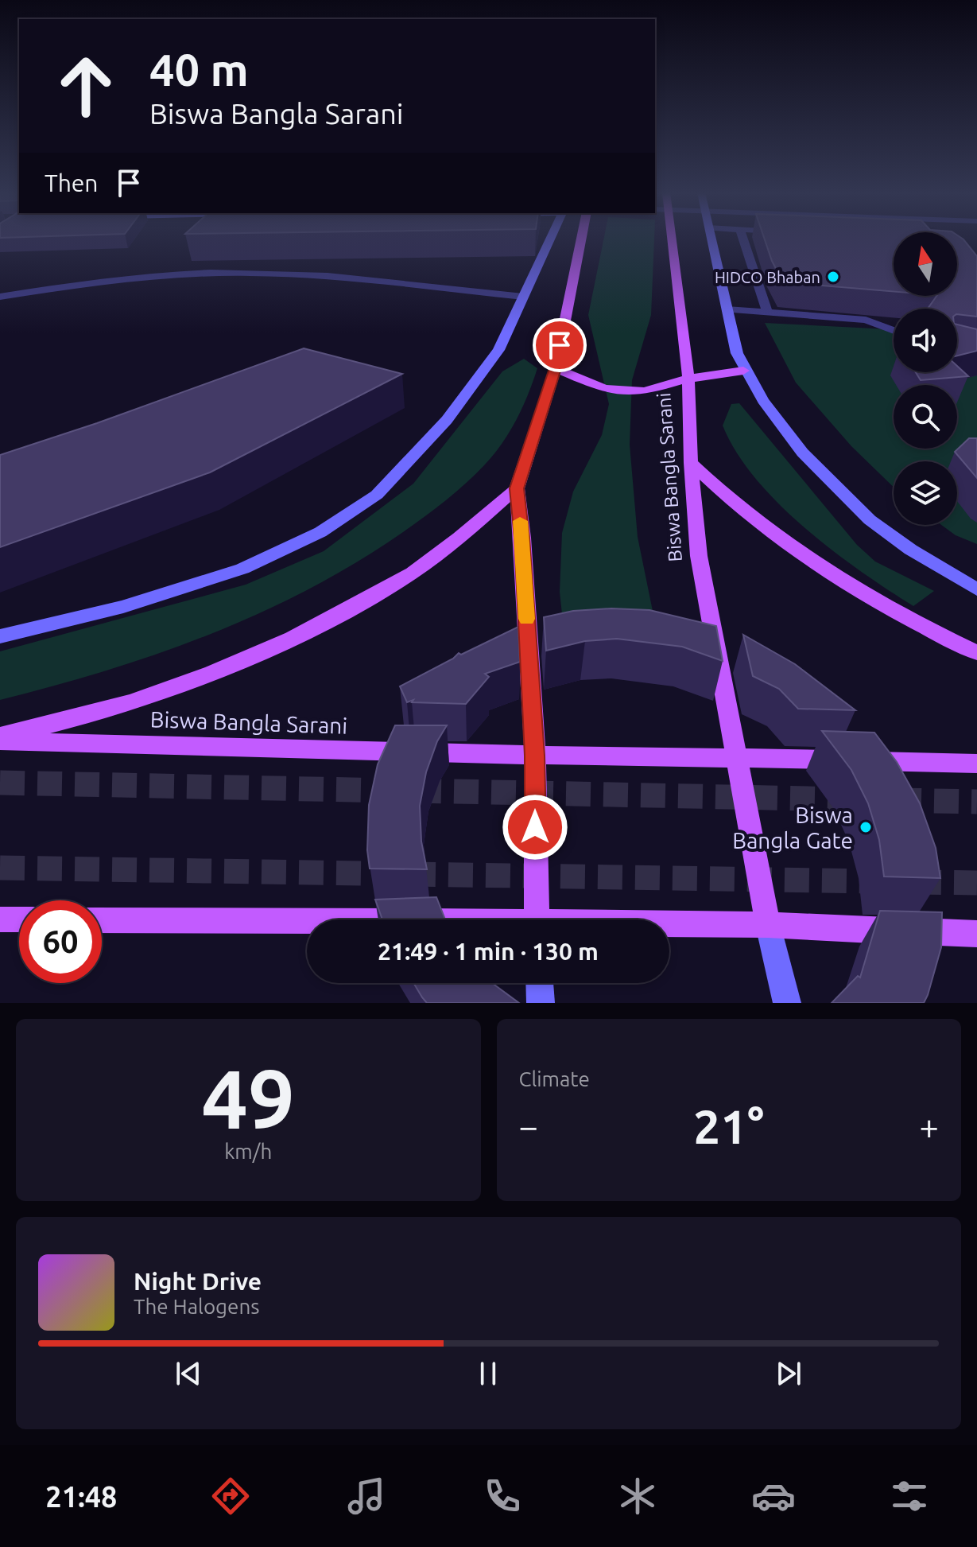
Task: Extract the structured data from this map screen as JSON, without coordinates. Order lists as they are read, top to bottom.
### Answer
{
  "streets": {
    "main road": ["Biswa Bangla Sarani"]
  },
  "places": ["HIDCO Bhaban", "Biswa Bangla Gate"],
  "north": "top",
  "page": {
    "turn": ["40 m", "Biswa Bangla Sarani"],
    "then": "Then",
    "limit": "60",
    "trip": "21:49 · 1 min · 130 m",
    "tile": [
      ["49", "km/h"],
      "Climate"
    ],
    "heat": ["−", "21°", "+"],
    "song": ["Night Drive", "The Halogens"],
    "tabs": "21:48"
  }
}
